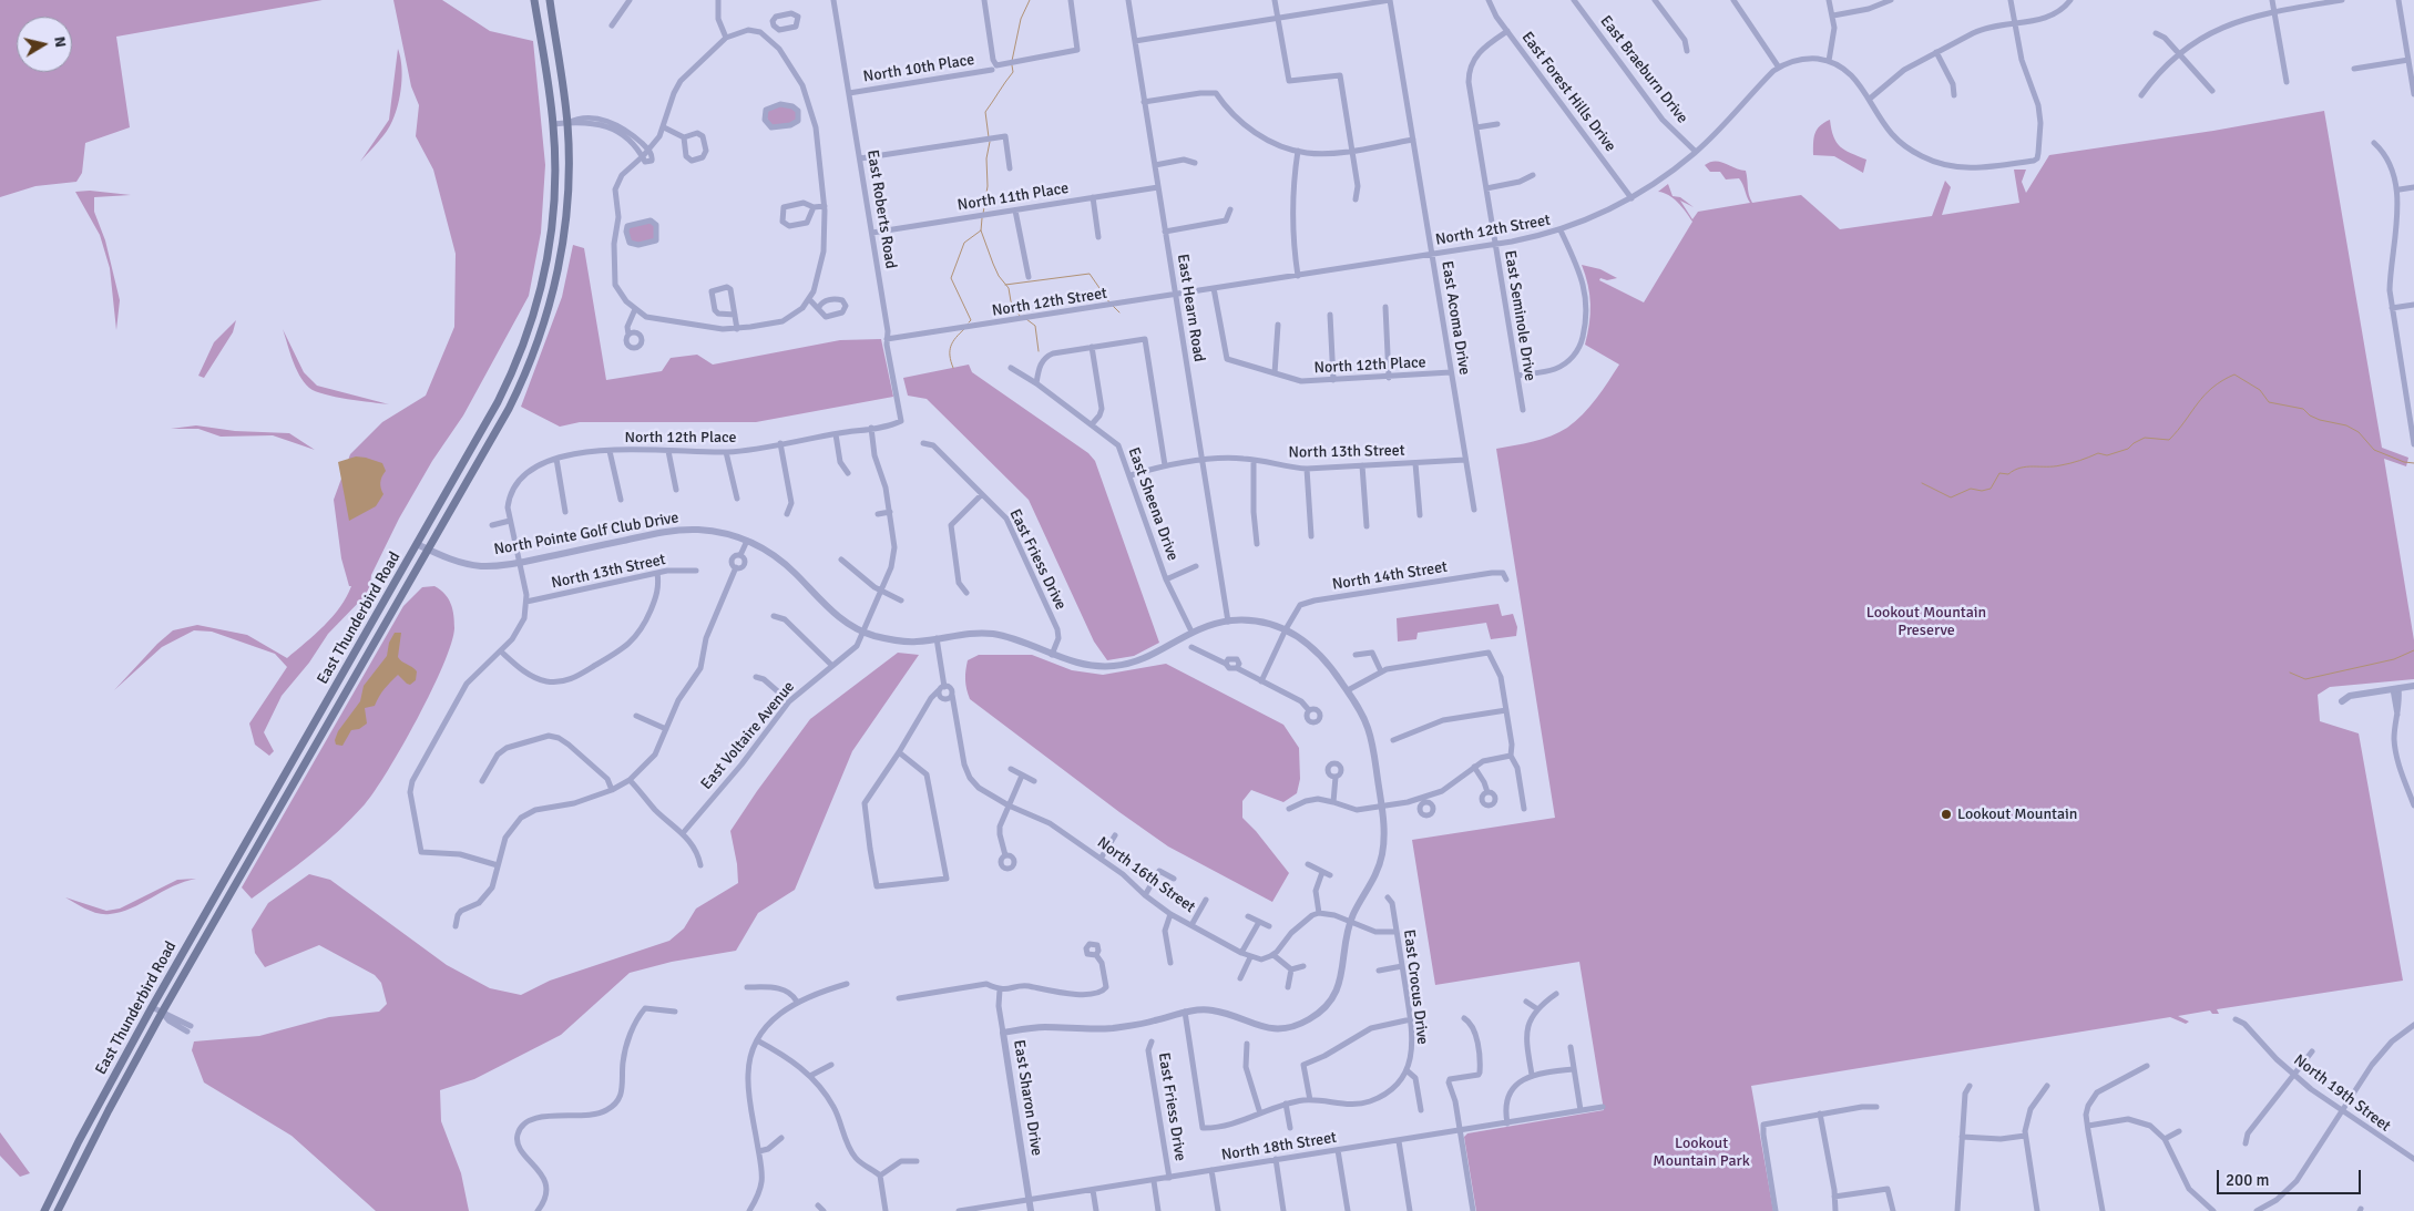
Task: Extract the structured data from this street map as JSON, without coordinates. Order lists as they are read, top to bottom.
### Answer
{
  "streets": {
    "main road": ["East Thunderbird Road"],
    "street": [
      "North 10th Place",
      "East Braeburn Drive",
      "East Forest Hills Drive",
      "North 11th Place",
      "East Roberts Road",
      "North 12th Street",
      "East Hearn Road",
      "East Seminole Drive",
      "East Acoma Drive",
      "North 12th Place",
      "North 13th Street",
      "East Sheena Drive",
      "North Pointe Golf Club Drive",
      "East Friess Drive",
      "North 14th Street",
      "East Voltaire Avenue",
      "North 16th Street",
      "East Crocus Drive",
      "North 19th Street",
      "East Sharon Drive",
      "North 18th Street"
    ]
  },
  "crossings": [
    ["North 10th Place", "East Roberts Road"],
    ["East Braeburn Drive", "North 12th Street"],
    ["East Forest Hills Drive", "North 12th Street"],
    ["East Forest Hills Drive", "East Seminole Drive"],
    ["North 11th Place", "East Roberts Road"],
    ["North 11th Place", "East Hearn Road"],
    ["East Roberts Road", "North 12th Street"],
    ["East Roberts Road", "North 12th Place"],
    ["North 12th Street", "East Hearn Road"],
    ["North 12th Street", "East Seminole Drive"],
    ["North 12th Street", "East Acoma Drive"],
    ["North 12th Street", "North 12th Place"],
    ["East Hearn Road", "North 13th Street"],
    ["East Hearn Road", "North Pointe Golf Club Drive"],
    ["East Acoma Drive", "North 12th Place"],
    ["East Acoma Drive", "North 13th Street"],
    ["North 12th Place", "East Voltaire Avenue"],
    ["North 13th Street", "East Sheena Drive"],
    ["East Sheena Drive", "North Pointe Golf Club Drive"],
    ["North Pointe Golf Club Drive", "East Friess Drive"],
    ["North Pointe Golf Club Drive", "North 14th Street"],
    ["North Pointe Golf Club Drive", "East Thunderbird Road"],
    ["North Pointe Golf Club Drive", "East Voltaire Avenue"],
    ["East Friess Drive", "North 18th Street"],
    ["East Sharon Drive", "North 18th Street"]
  ],
  "parks": ["Lookout Mountain Preserve", "Lookout Mountain Park"],
  "places": ["Lookout Mountain"],
  "scale_bar": "200 m",
  "north": "right"
}
